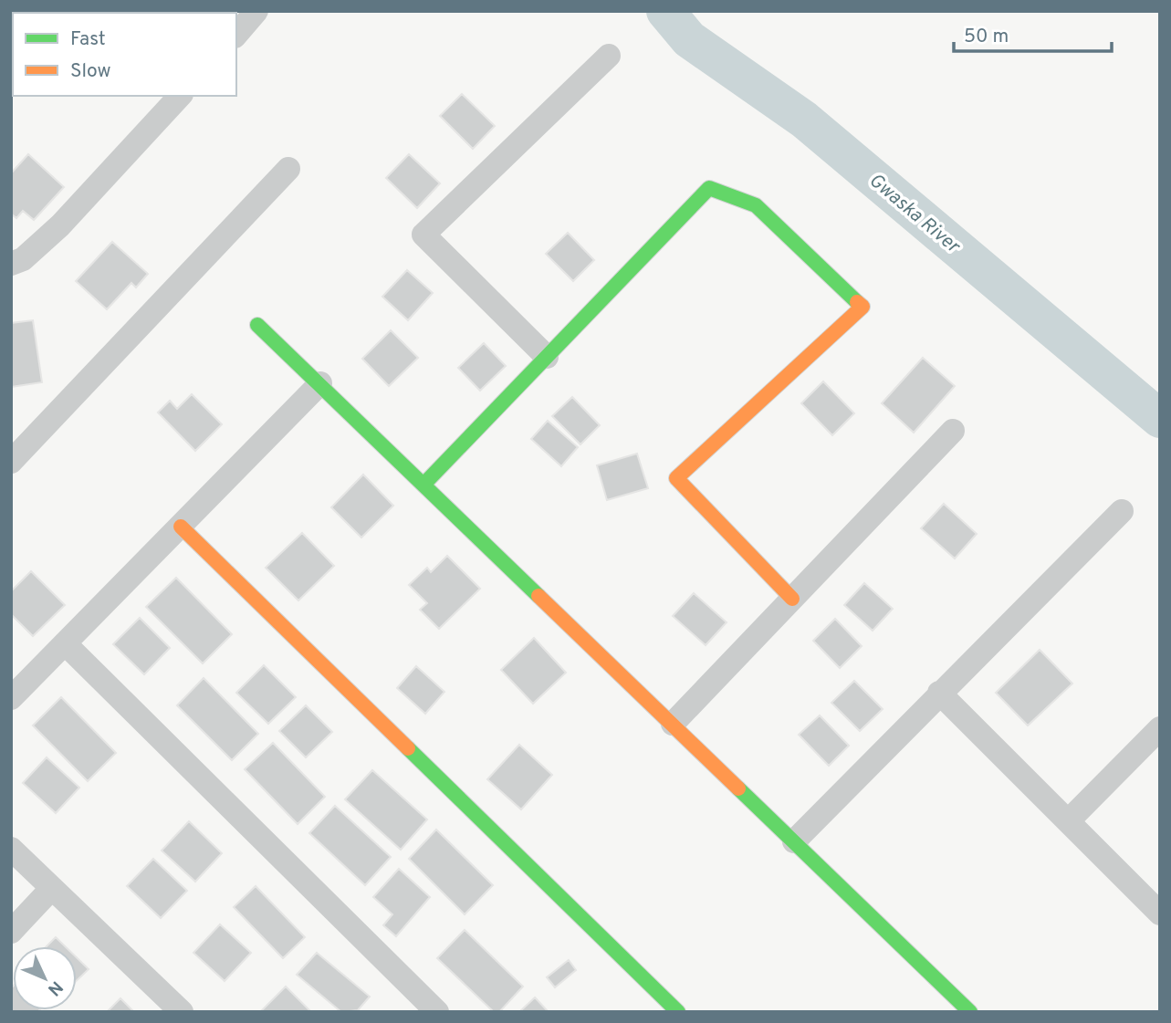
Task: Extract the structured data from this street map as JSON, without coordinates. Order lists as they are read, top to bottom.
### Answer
{
  "water": ["Gwaska River"],
  "legend": ["Fast", "Slow"],
  "scale_bar": "50 m",
  "north": "bottom right"
}
